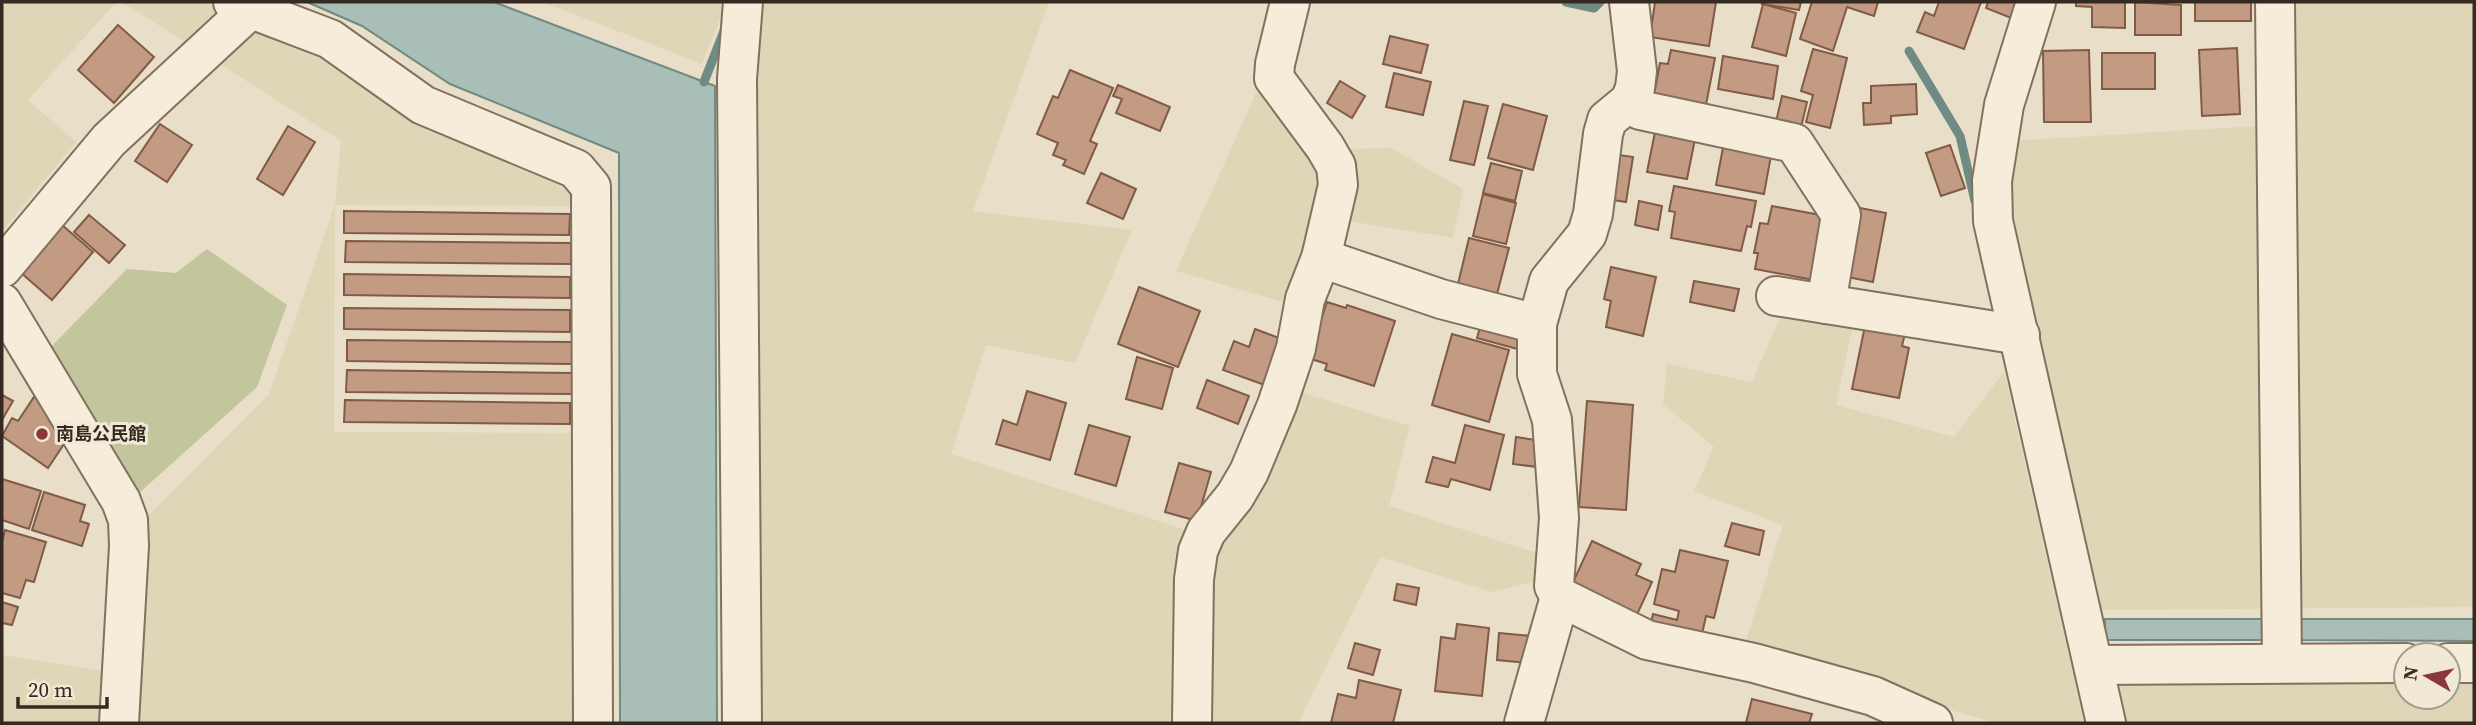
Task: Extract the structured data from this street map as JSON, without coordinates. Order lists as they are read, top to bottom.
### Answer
{
  "places": ["南島公民館"],
  "scale_bar": "20 m",
  "north": "left"
}
